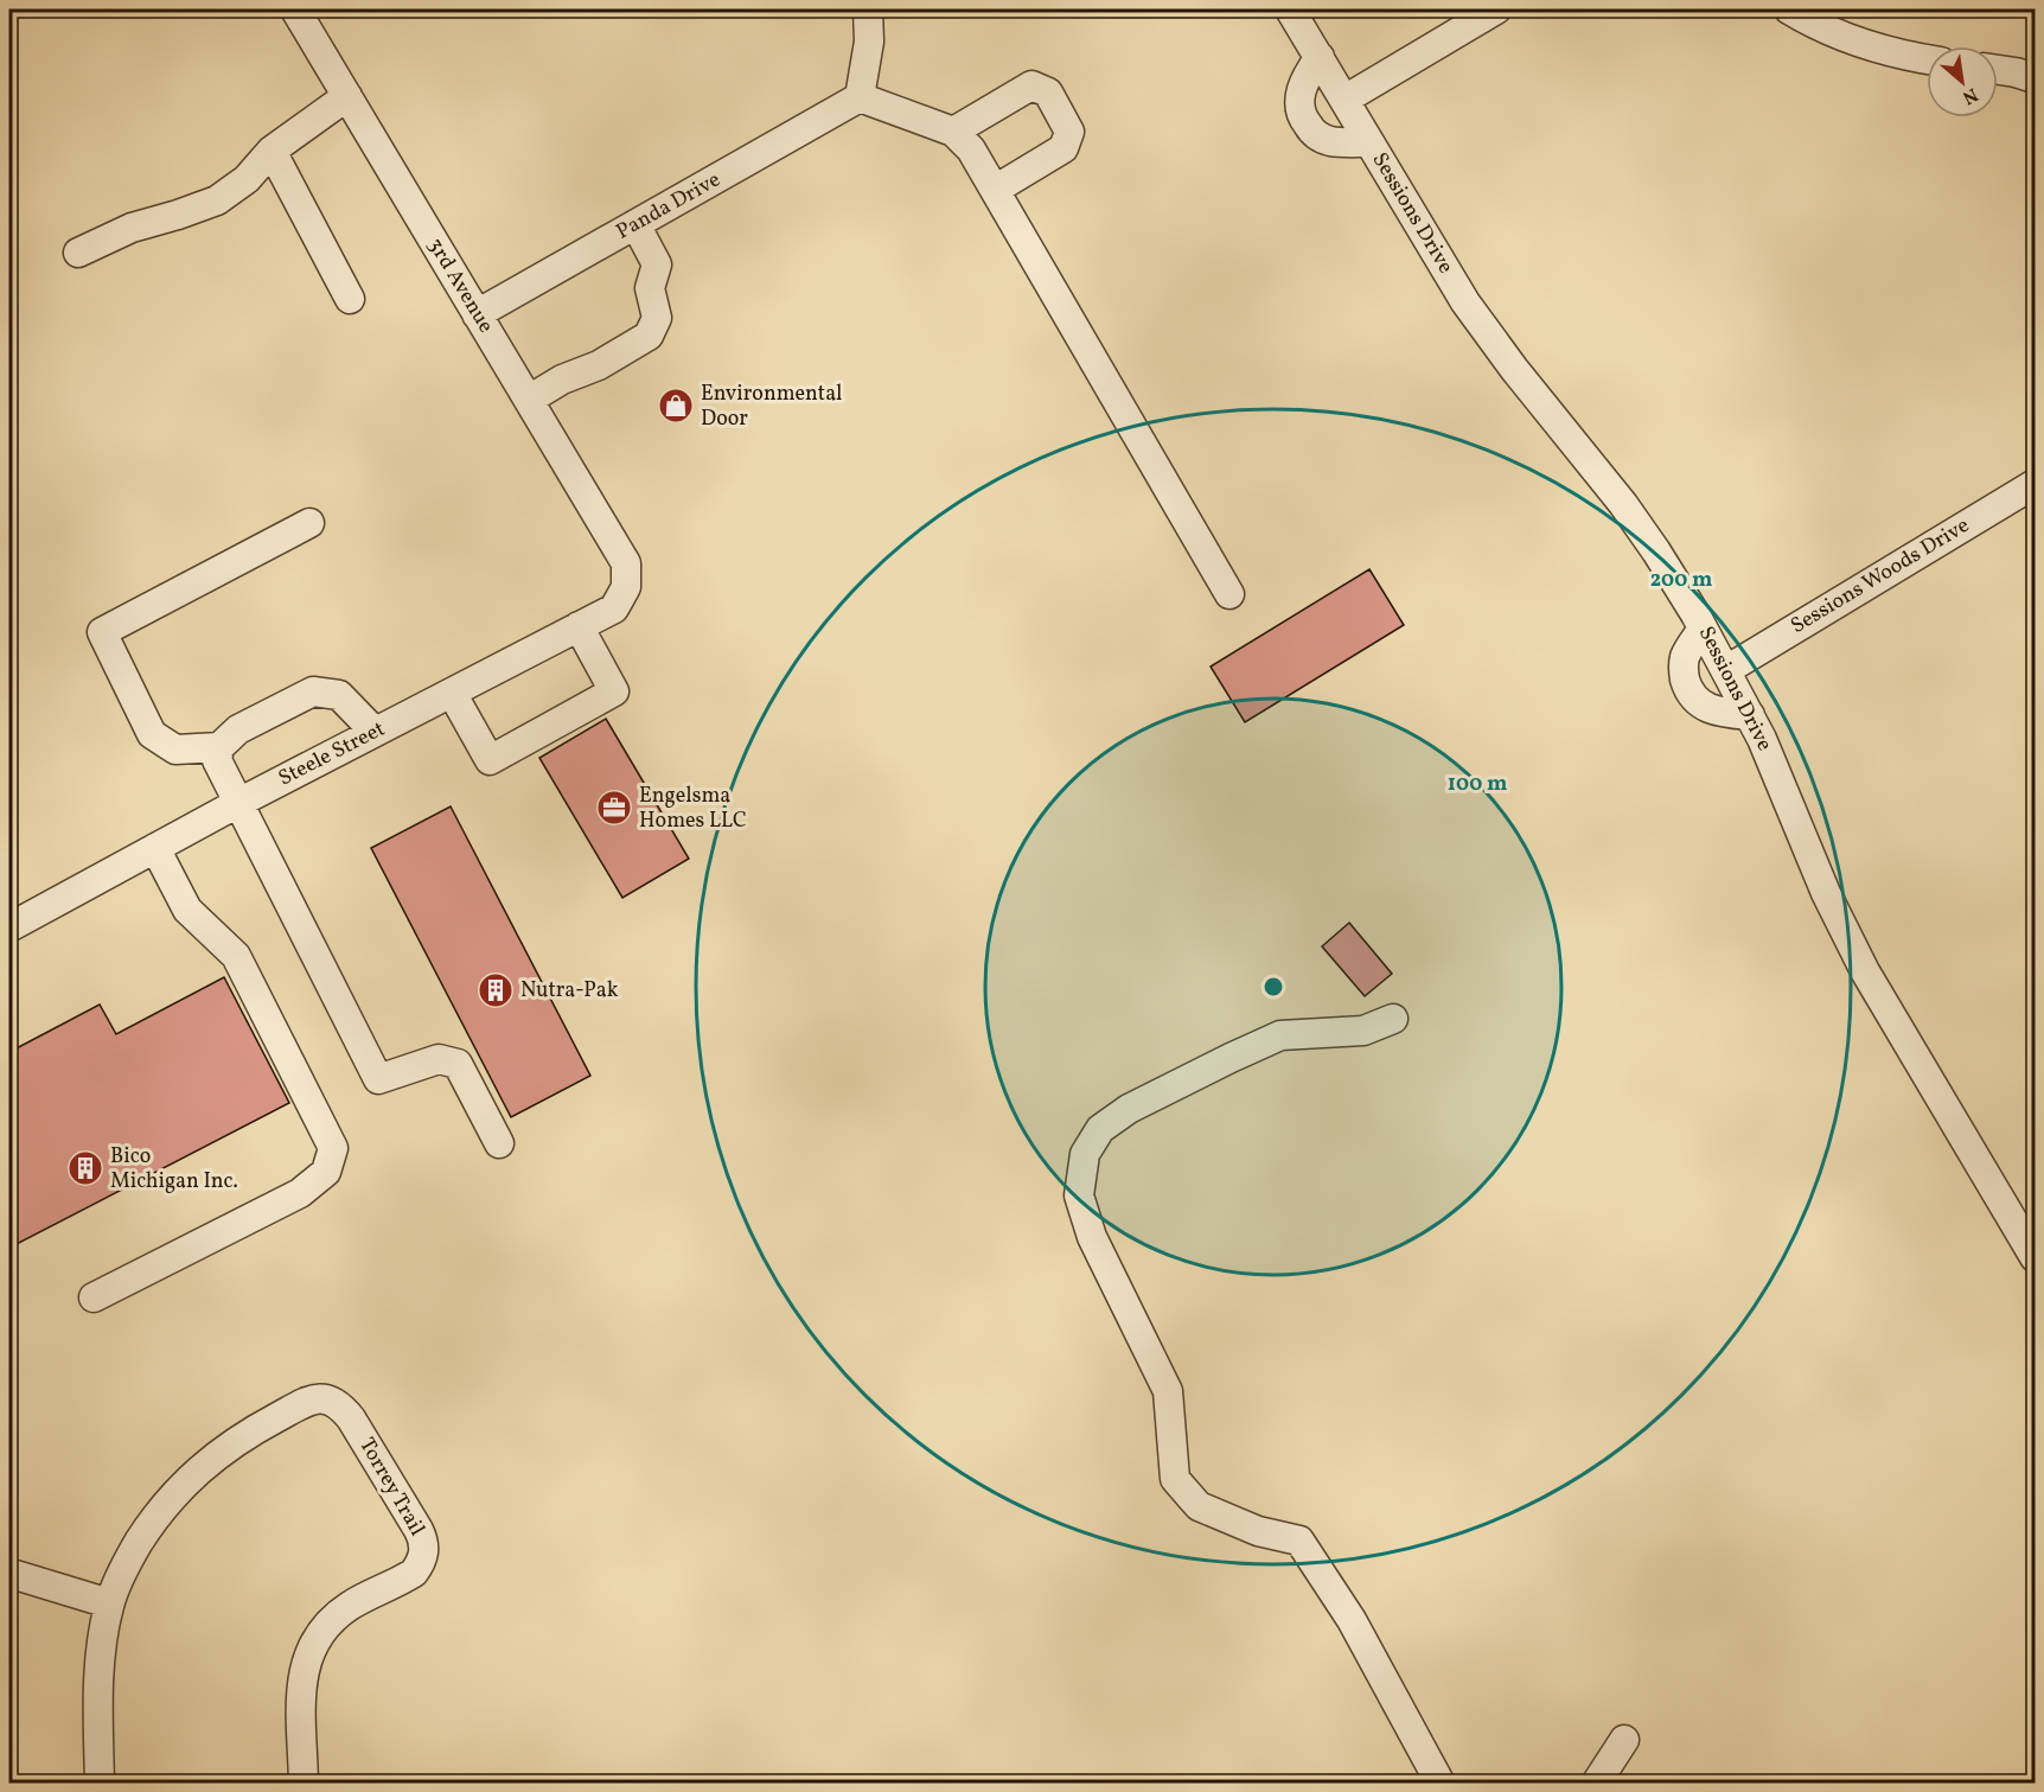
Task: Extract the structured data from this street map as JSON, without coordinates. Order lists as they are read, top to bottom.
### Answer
{
  "streets": {
    "street": [
      "Panda Drive",
      "Sessions Drive",
      "3rd Avenue",
      "Sessions Woods Drive",
      "Steele Street",
      "Torrey Trail"
    ]
  },
  "crossings": [
    ["Panda Drive", "3rd Avenue"],
    ["Sessions Drive", "Sessions Woods Drive"],
    ["3rd Avenue", "Steele Street"]
  ],
  "places": {
    "shop": ["Environmental Door"],
    "office": ["Engelsma Homes LLC"],
    "building": ["Nutra-Pak", "Bico Michigan Inc."]
  },
  "north": "bottom right",
  "rings": ["200 m", "100 m"]
}
